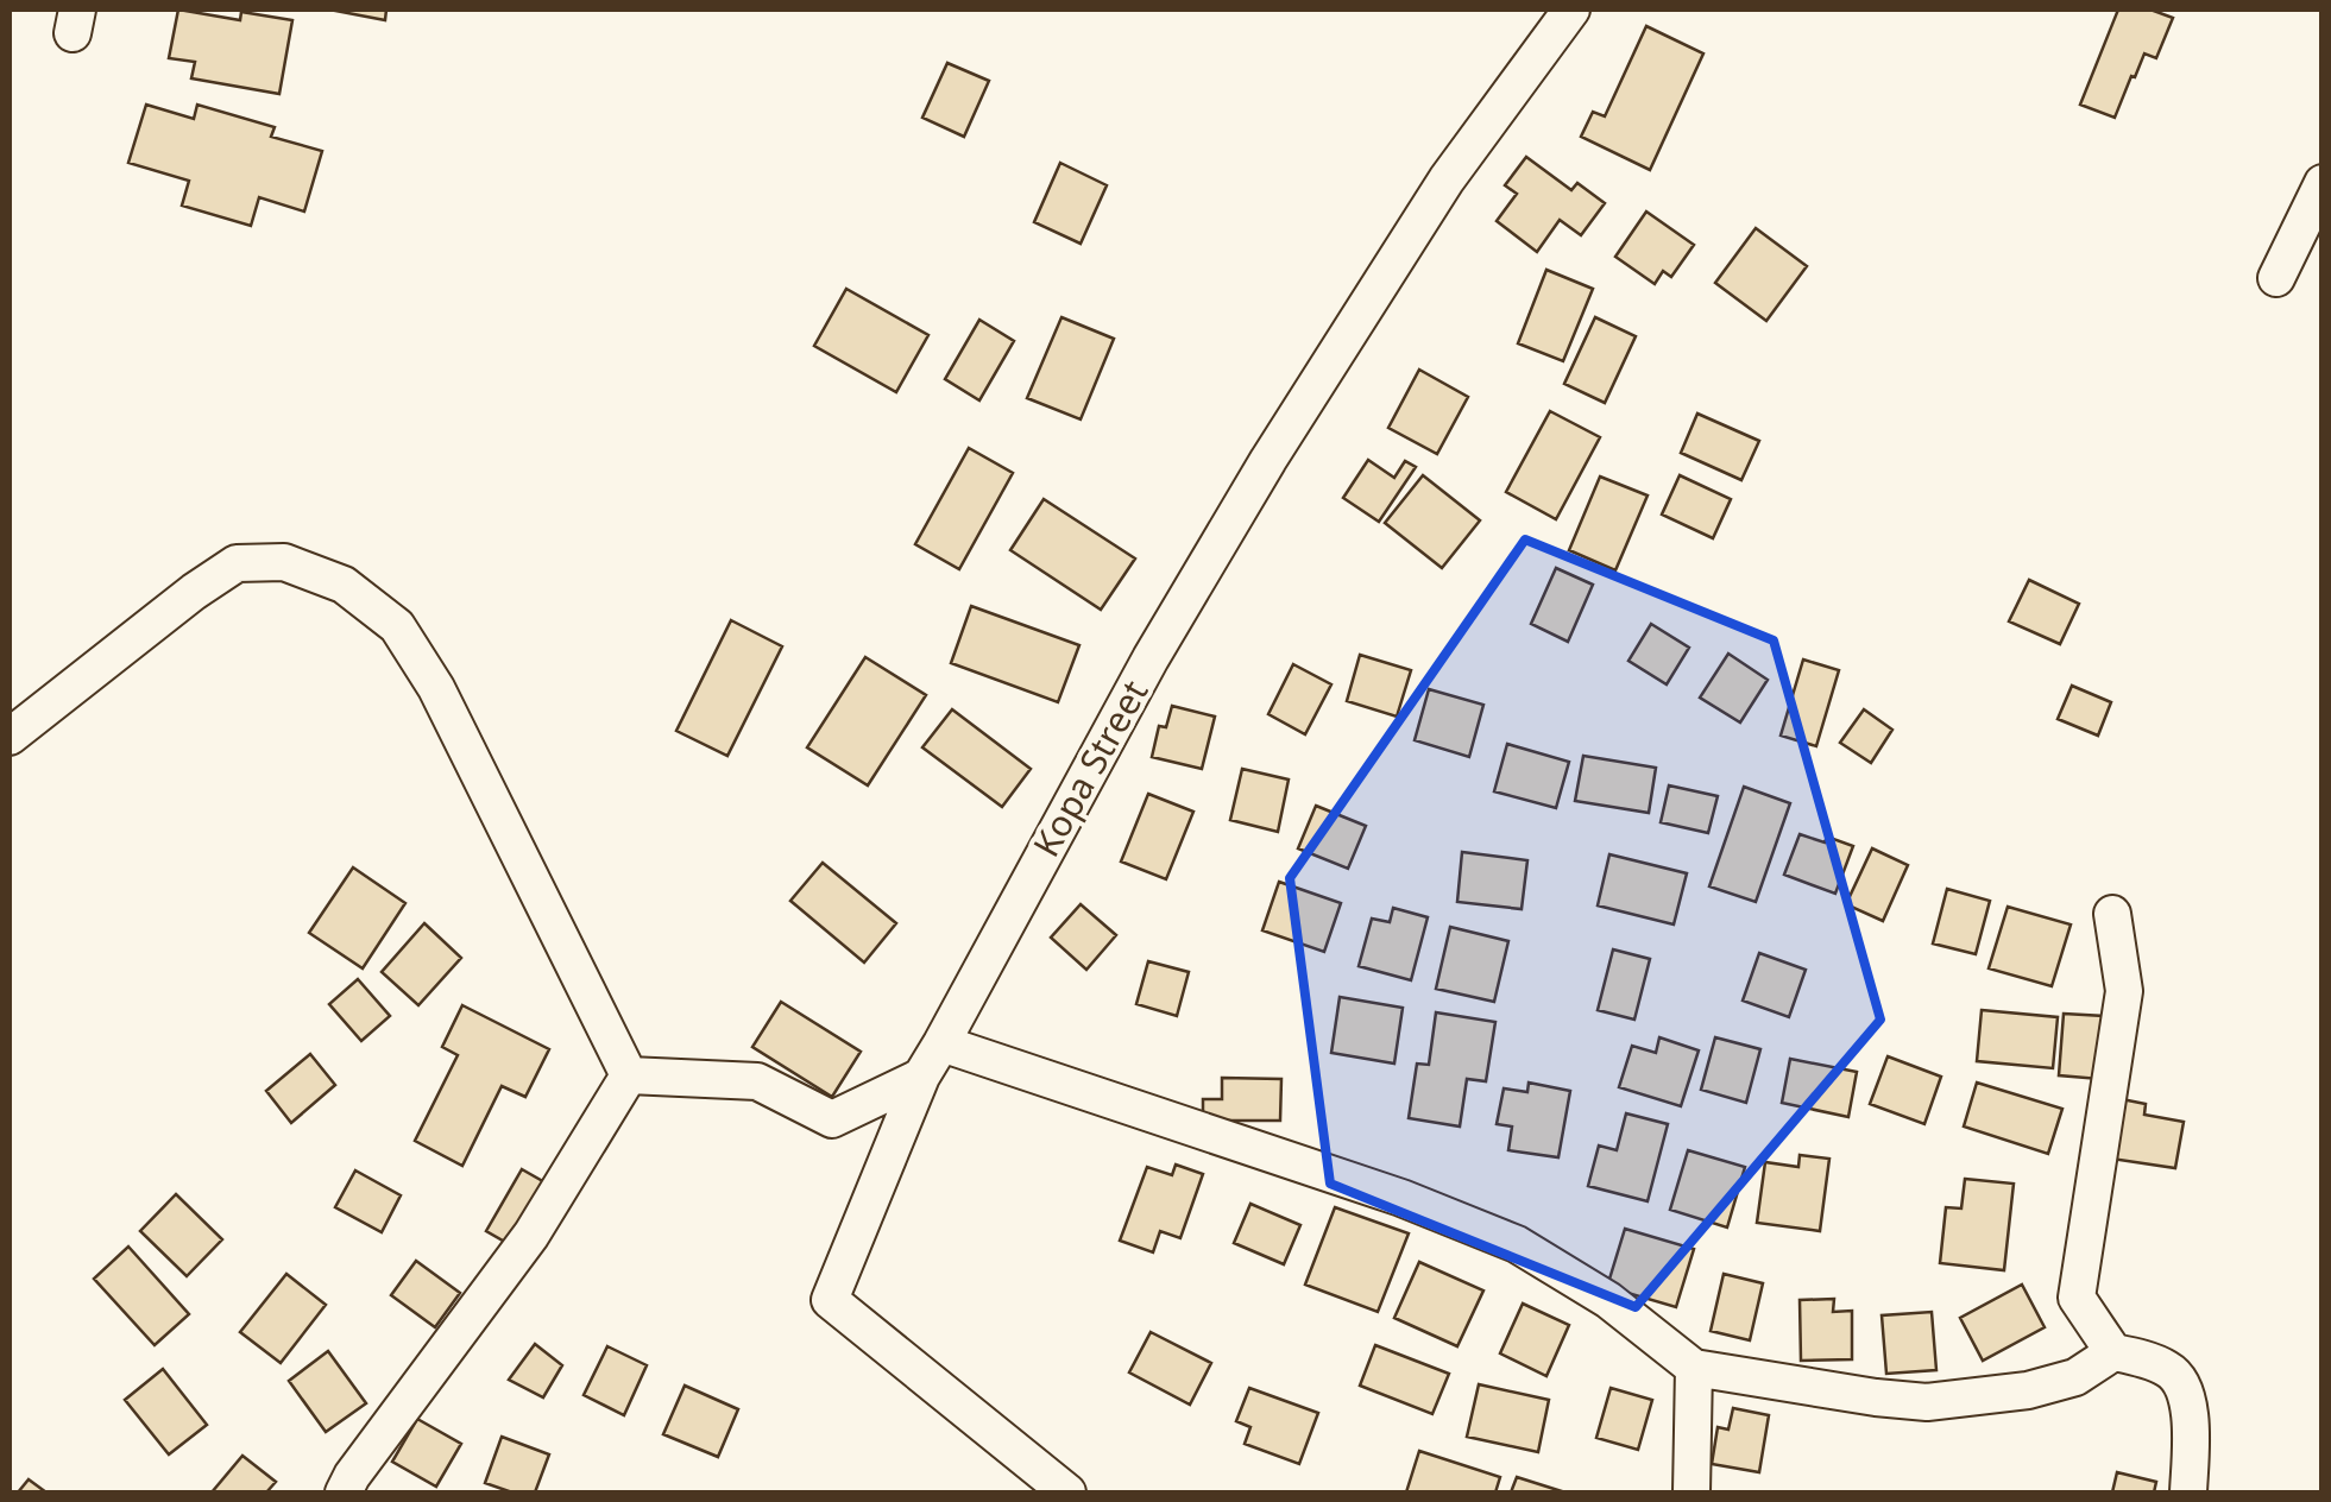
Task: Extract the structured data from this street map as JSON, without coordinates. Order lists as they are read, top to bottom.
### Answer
{
  "streets": {
    "street": ["Kopa Street"]
  }
}
